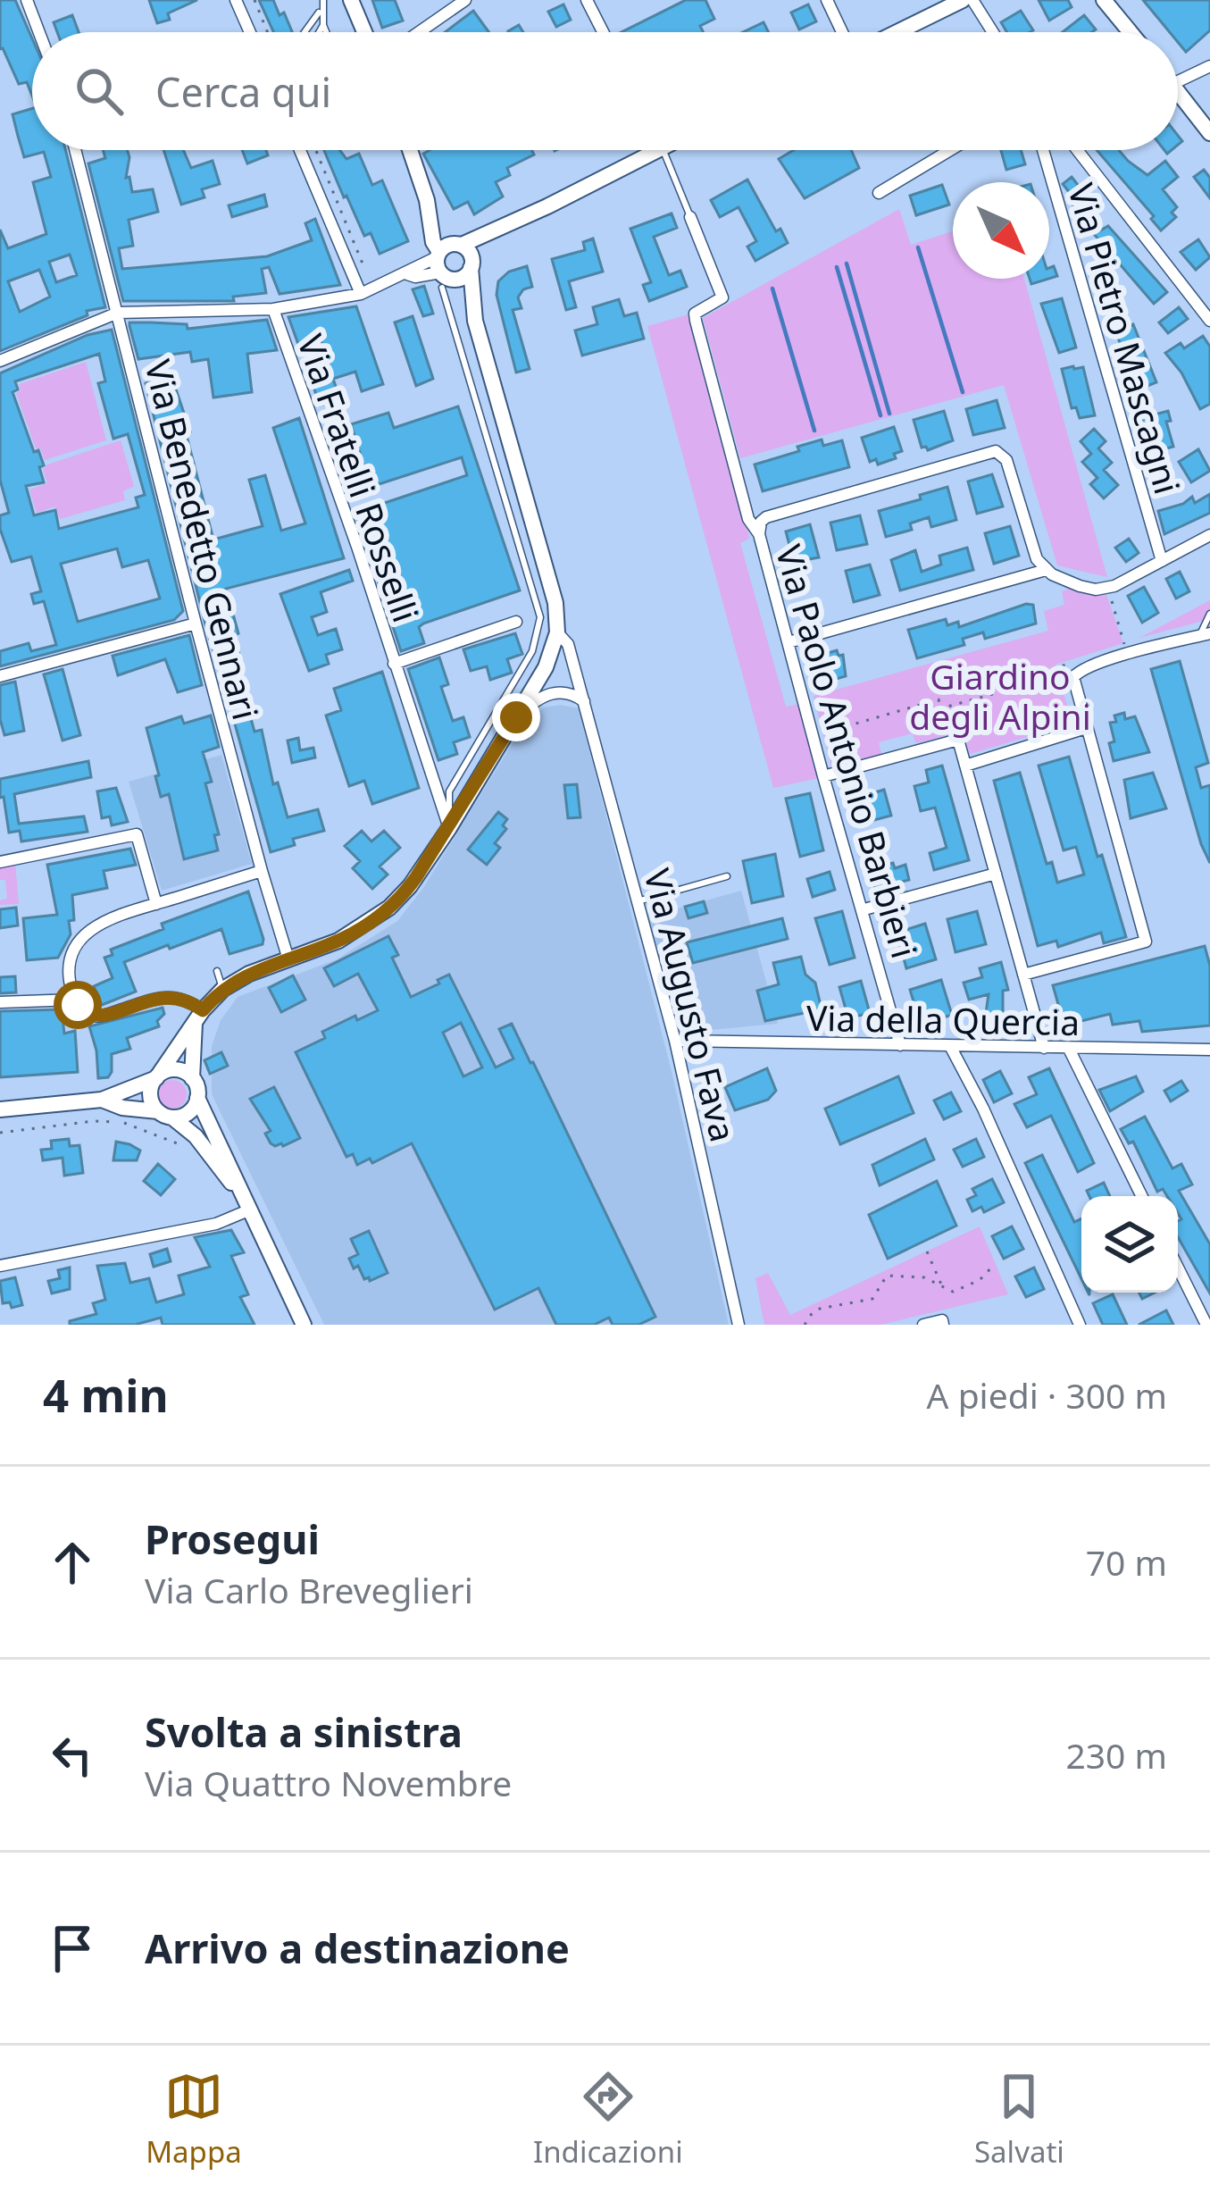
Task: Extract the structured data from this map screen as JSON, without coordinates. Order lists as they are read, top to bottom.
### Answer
{
  "streets": {
    "street": [
      "Via Pietro Mascagni",
      "Via Fratelli Rosselli",
      "Via Benedetto Gennari",
      "Via Paolo Antonio Barbieri",
      "Via Augusto Fava",
      "Via della Quercia"
    ]
  },
  "crossings": [
    ["Via Paolo Antonio Barbieri", "Via della Quercia"],
    ["Via Augusto Fava", "Via della Quercia"]
  ],
  "parks": ["Giardino degli Alpini"],
  "north": "bottom right",
  "page": {
    "search": "Cerca qui",
    "heading": ["4 min", "A piedi · 300 m"],
    "list": [
      ["Prosegui", "Via Carlo Breveglieri", "70 m"],
      ["Svolta a sinistra", "Via Quattro Novembre", "230 m"],
      "Arrivo a destinazione"
    ],
    "nav": ["Mappa", "Indicazioni", "Salvati"]
  }
}
